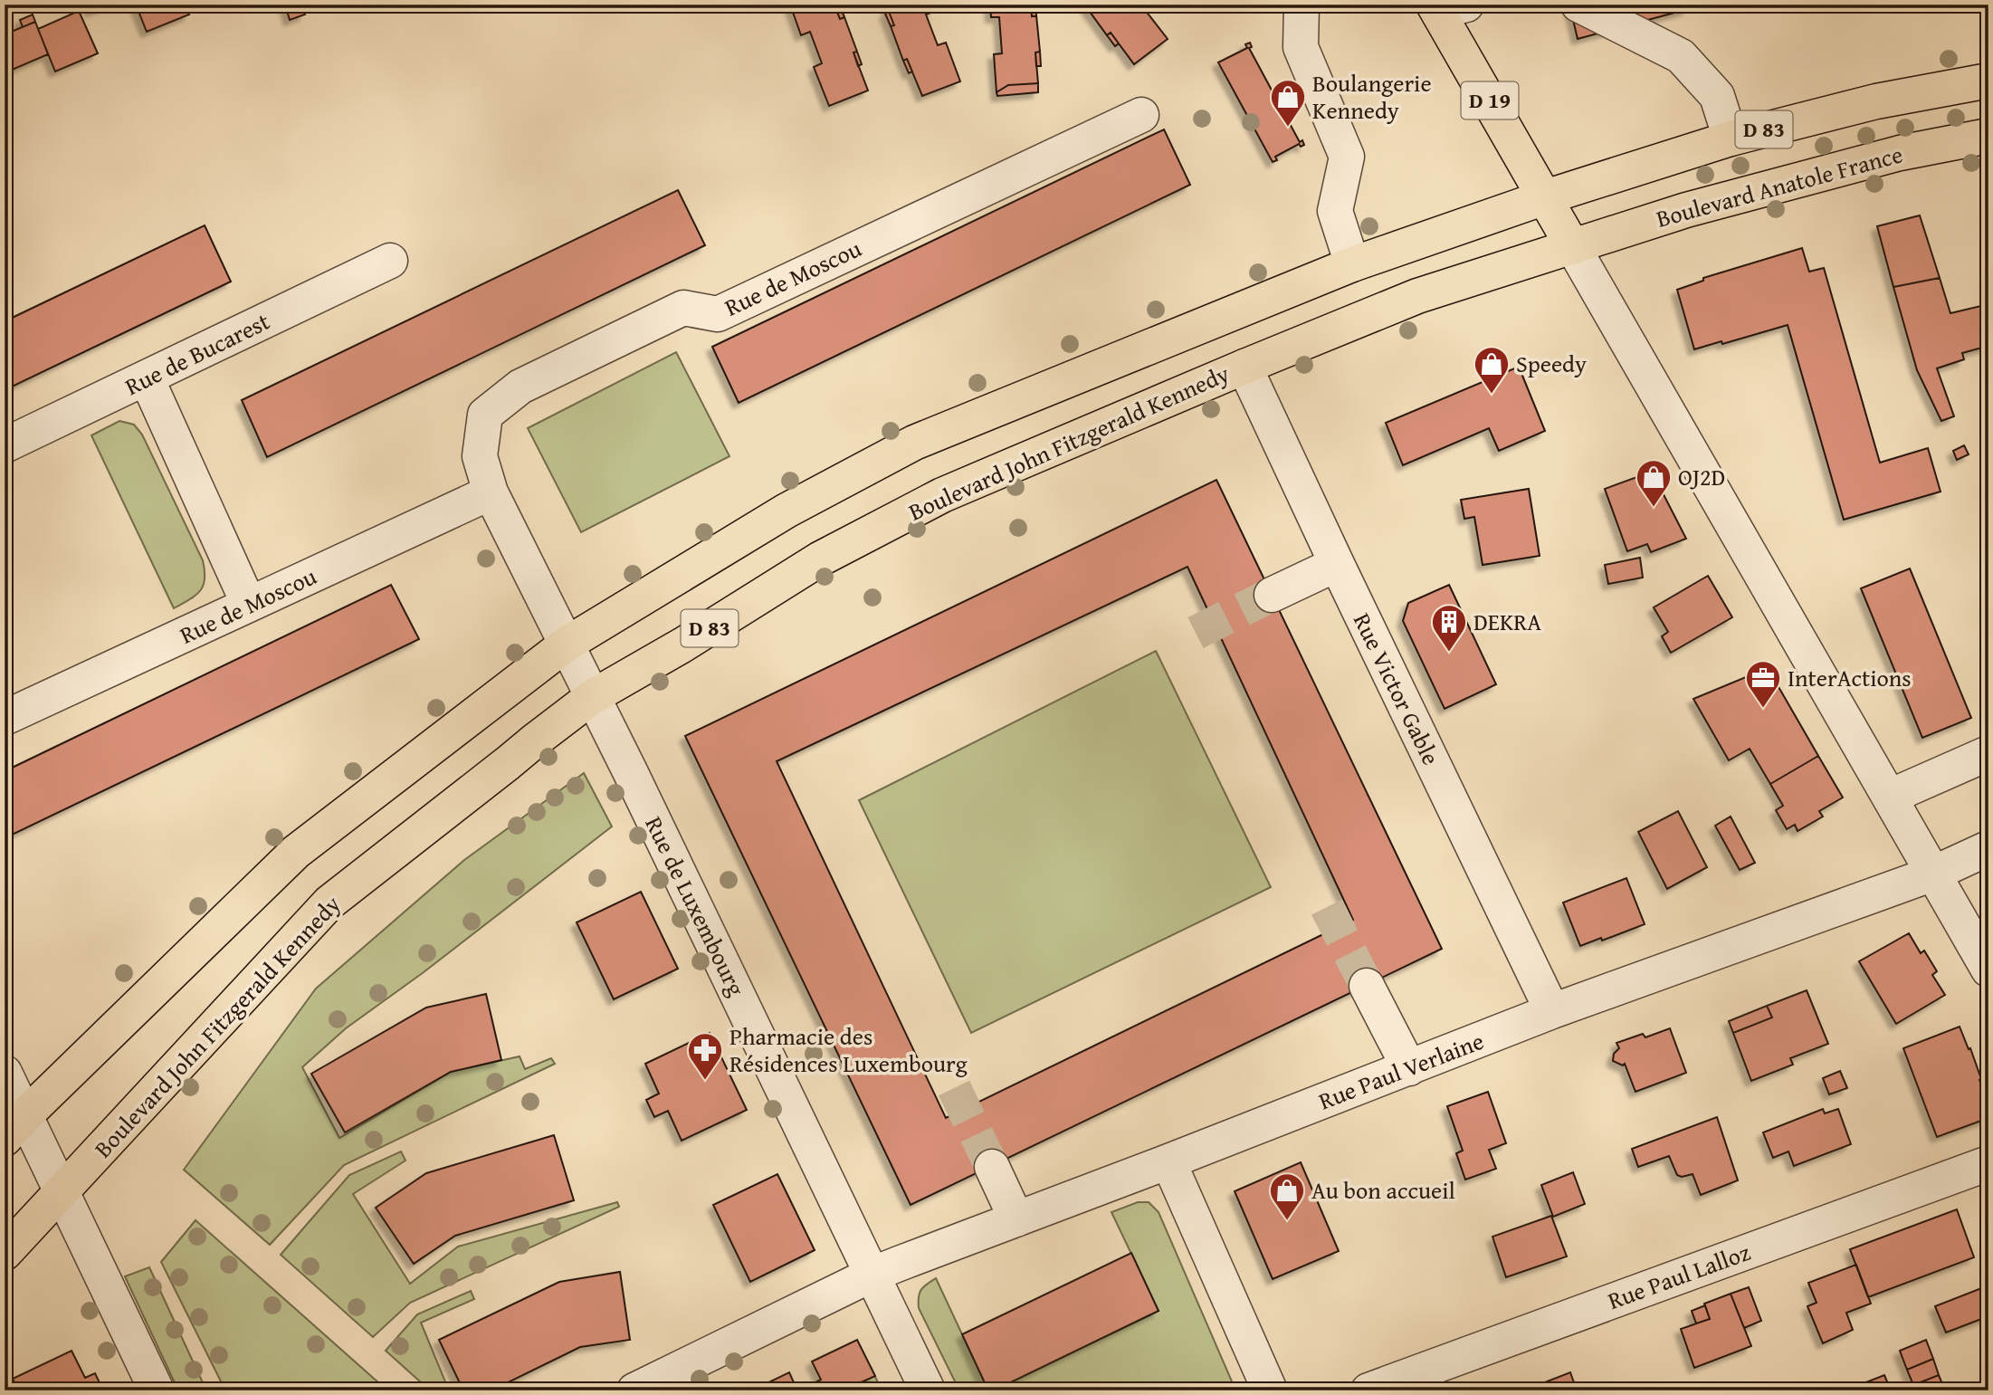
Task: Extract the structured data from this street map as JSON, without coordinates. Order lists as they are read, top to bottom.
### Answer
{
  "streets": {
    "main road": [
      "D 19",
      "D 83",
      "Boulevard Anatole France",
      "Boulevard John Fitzgerald Kennedy"
    ],
    "street": [
      "Rue de Moscou",
      "Rue de Bucarest",
      "Rue Victor Gable",
      "Rue de Luxembourg",
      "Rue Paul Verlaine",
      "Rue Paul Lalloz"
    ]
  },
  "crossings": [
    ["D 19", "D 83"],
    ["D 19", "Boulevard Anatole France"],
    ["D 19", "Boulevard John Fitzgerald Kennedy"],
    ["D 83", "Rue de Moscou"],
    ["Boulevard Anatole France", "Boulevard John Fitzgerald Kennedy"],
    ["Boulevard John Fitzgerald Kennedy", "Rue Victor Gable"],
    ["Boulevard John Fitzgerald Kennedy", "Rue de Luxembourg"],
    ["Rue Victor Gable", "Rue Paul Verlaine"],
    ["Rue de Luxembourg", "Rue Paul Verlaine"]
  ],
  "places": {
    "shop": [
      "Boulangerie Kennedy",
      "Speedy",
      "OJ2D",
      "Au bon accueil"
    ],
    "building": ["DEKRA"],
    "office": ["InterActions"],
    "pharmacy": ["Pharmacie des Résidences Luxembourg"]
  }
}
